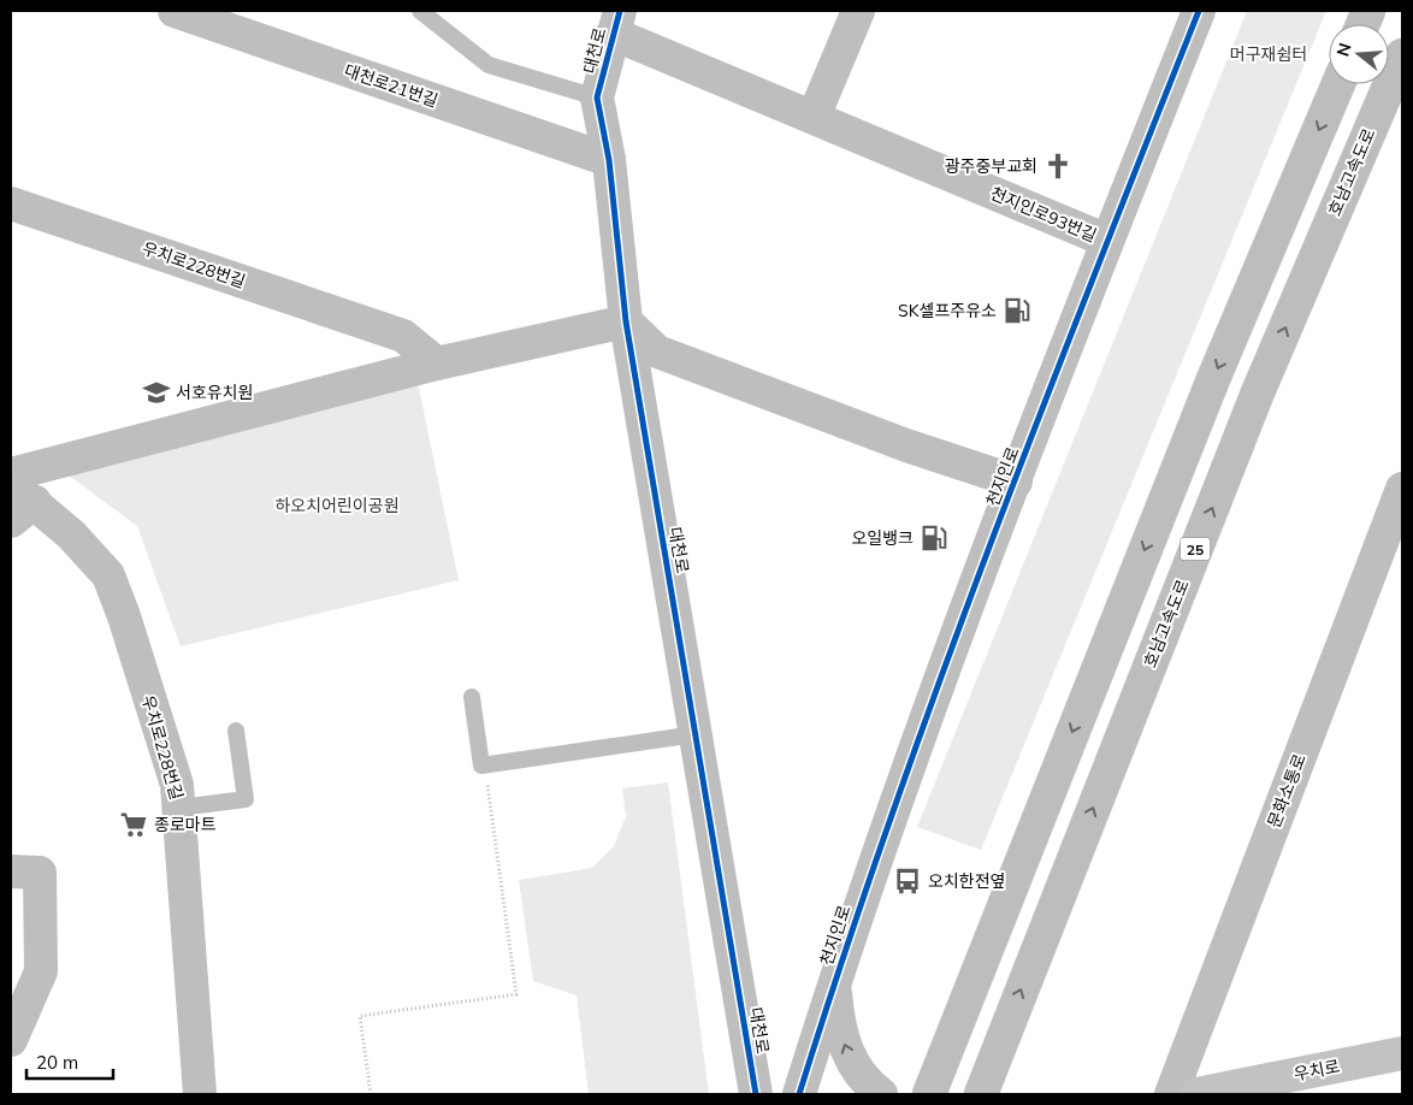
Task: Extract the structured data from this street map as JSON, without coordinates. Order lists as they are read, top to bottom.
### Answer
{
  "streets": {
    "highway": ["호남고속도로", "25"],
    "main road": ["우치로"],
    "street": [
      "대천로",
      "대천로21번길",
      "천지인로93번길",
      "우치로228번길",
      "천지인로",
      "문화소통로"
    ]
  },
  "crossings": [
    ["대천로", "대천로21번길"],
    ["대천로", "천지인로93번길"],
    ["대천로", "천지인로"],
    ["천지인로93번길", "천지인로"]
  ],
  "parks": ["머구재쉼터", "하오치어린이공원"],
  "places": {
    "church": ["광주중부교회"],
    "fuel station": ["SK셀프주유소", "오일뱅크"],
    "school or university": ["서호유치원"],
    "supermarket": ["종로마트"],
    "bus stop": ["오치한전옆"]
  },
  "scale_bar": "20 m",
  "north": "left"
}
